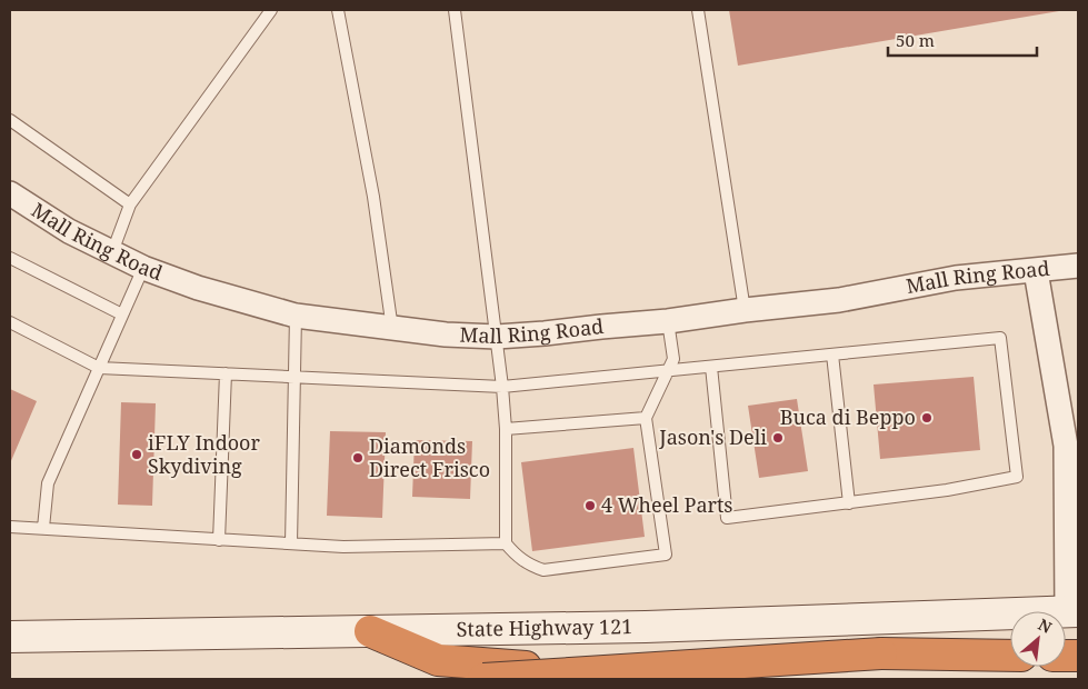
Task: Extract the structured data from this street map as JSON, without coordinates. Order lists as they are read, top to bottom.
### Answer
{
  "streets": {
    "main road": ["State Highway 121"],
    "street": ["Mall Ring Road"]
  },
  "places": [
    "Buca di Beppo",
    "Jason's Deli",
    "iFLY Indoor Skydiving",
    "Diamonds Direct Frisco",
    "4 Wheel Parts"
  ],
  "scale_bar": "50 m",
  "north": "top right"
}
